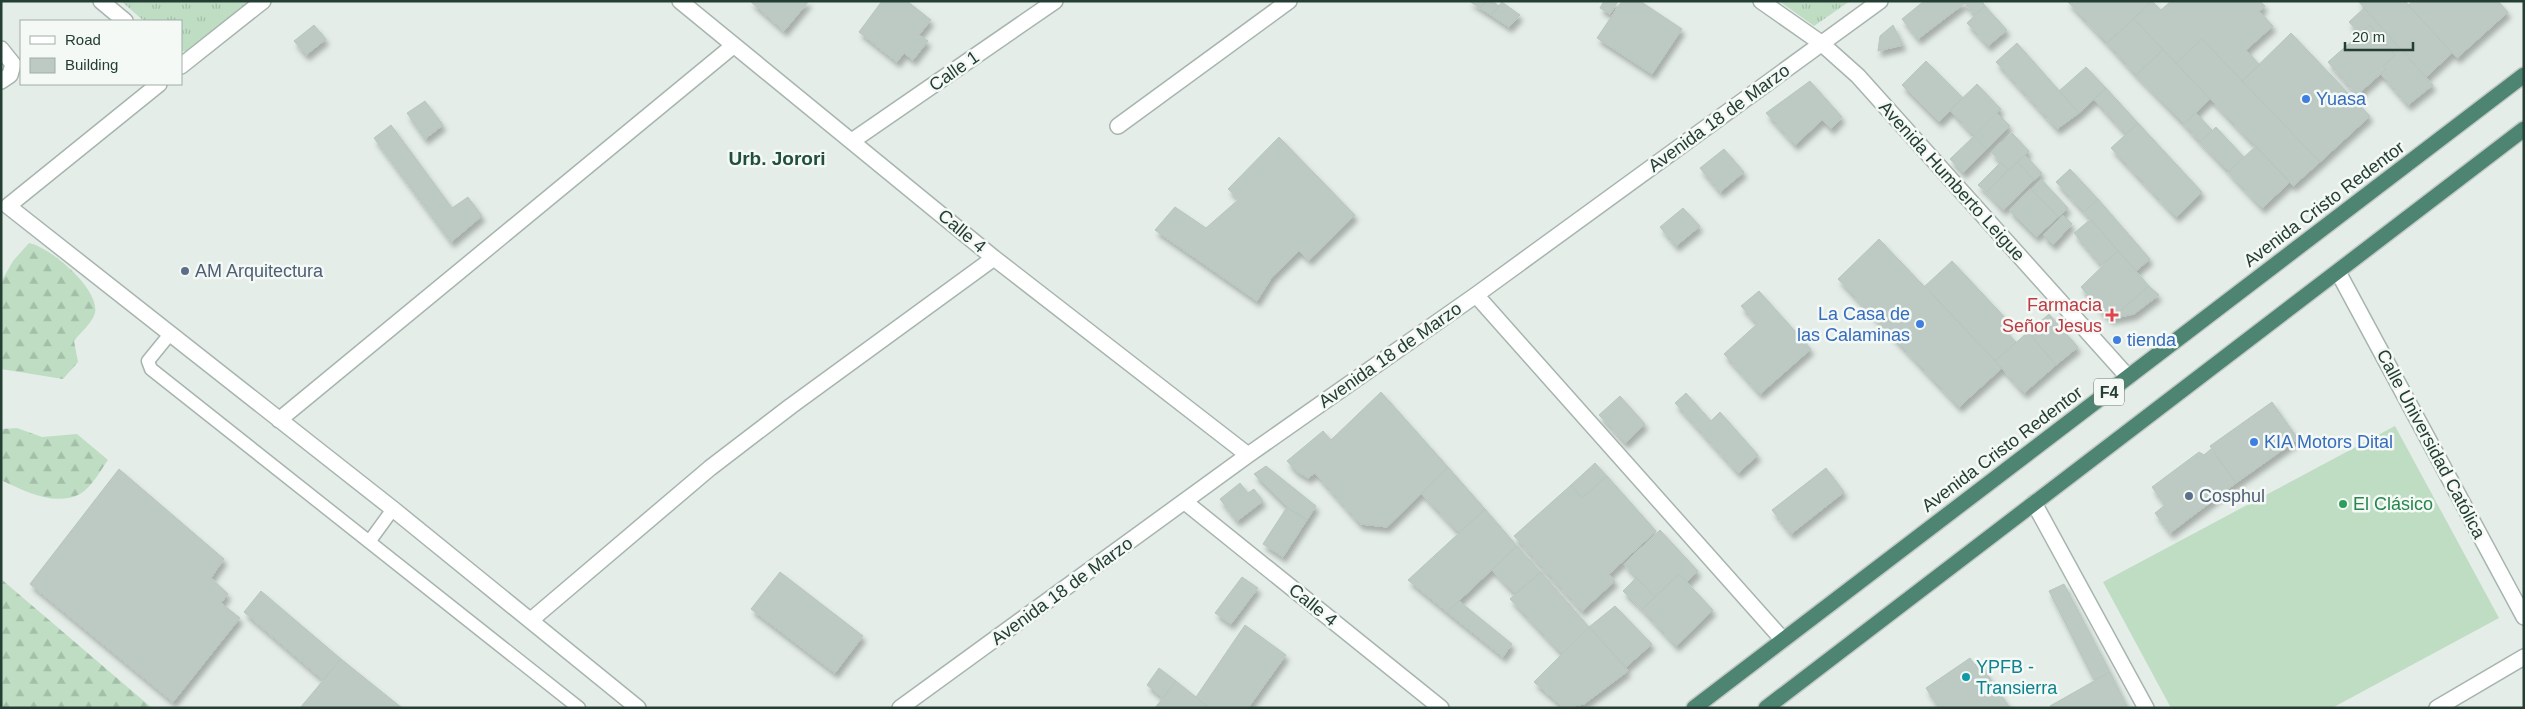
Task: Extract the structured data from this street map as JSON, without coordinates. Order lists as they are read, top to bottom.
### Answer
{
  "streets": {
    "highway": ["Avenida Cristo Redentor", "F4"],
    "street": [
      "Calle 1",
      "Avenida 18 de Marzo",
      "Avenida Humberto Leigue",
      "Calle 4",
      "Calle Universidad Católica"
    ]
  },
  "crossings": [
    ["Calle 1", "Calle 4"],
    ["Avenida 18 de Marzo", "Avenida Humberto Leigue"],
    ["Avenida 18 de Marzo", "Calle 4"],
    ["Avenida Humberto Leigue", "Avenida Cristo Redentor"],
    ["F4", "Calle Universidad Católica"]
  ],
  "districts": ["Urb. Jorori"],
  "places": {
    "other": [
      "Yuasa",
      "AM Arquitectura",
      "La Casa de las Calaminas",
      "tienda",
      "KIA Motors Dital",
      "Cosphul",
      "El Clásico",
      "YPFB - Transierra"
    ],
    "health": ["Farmacia Señor Jesus"]
  },
  "legend": ["Road", "Building"],
  "scale_bar": "20 m"
}
